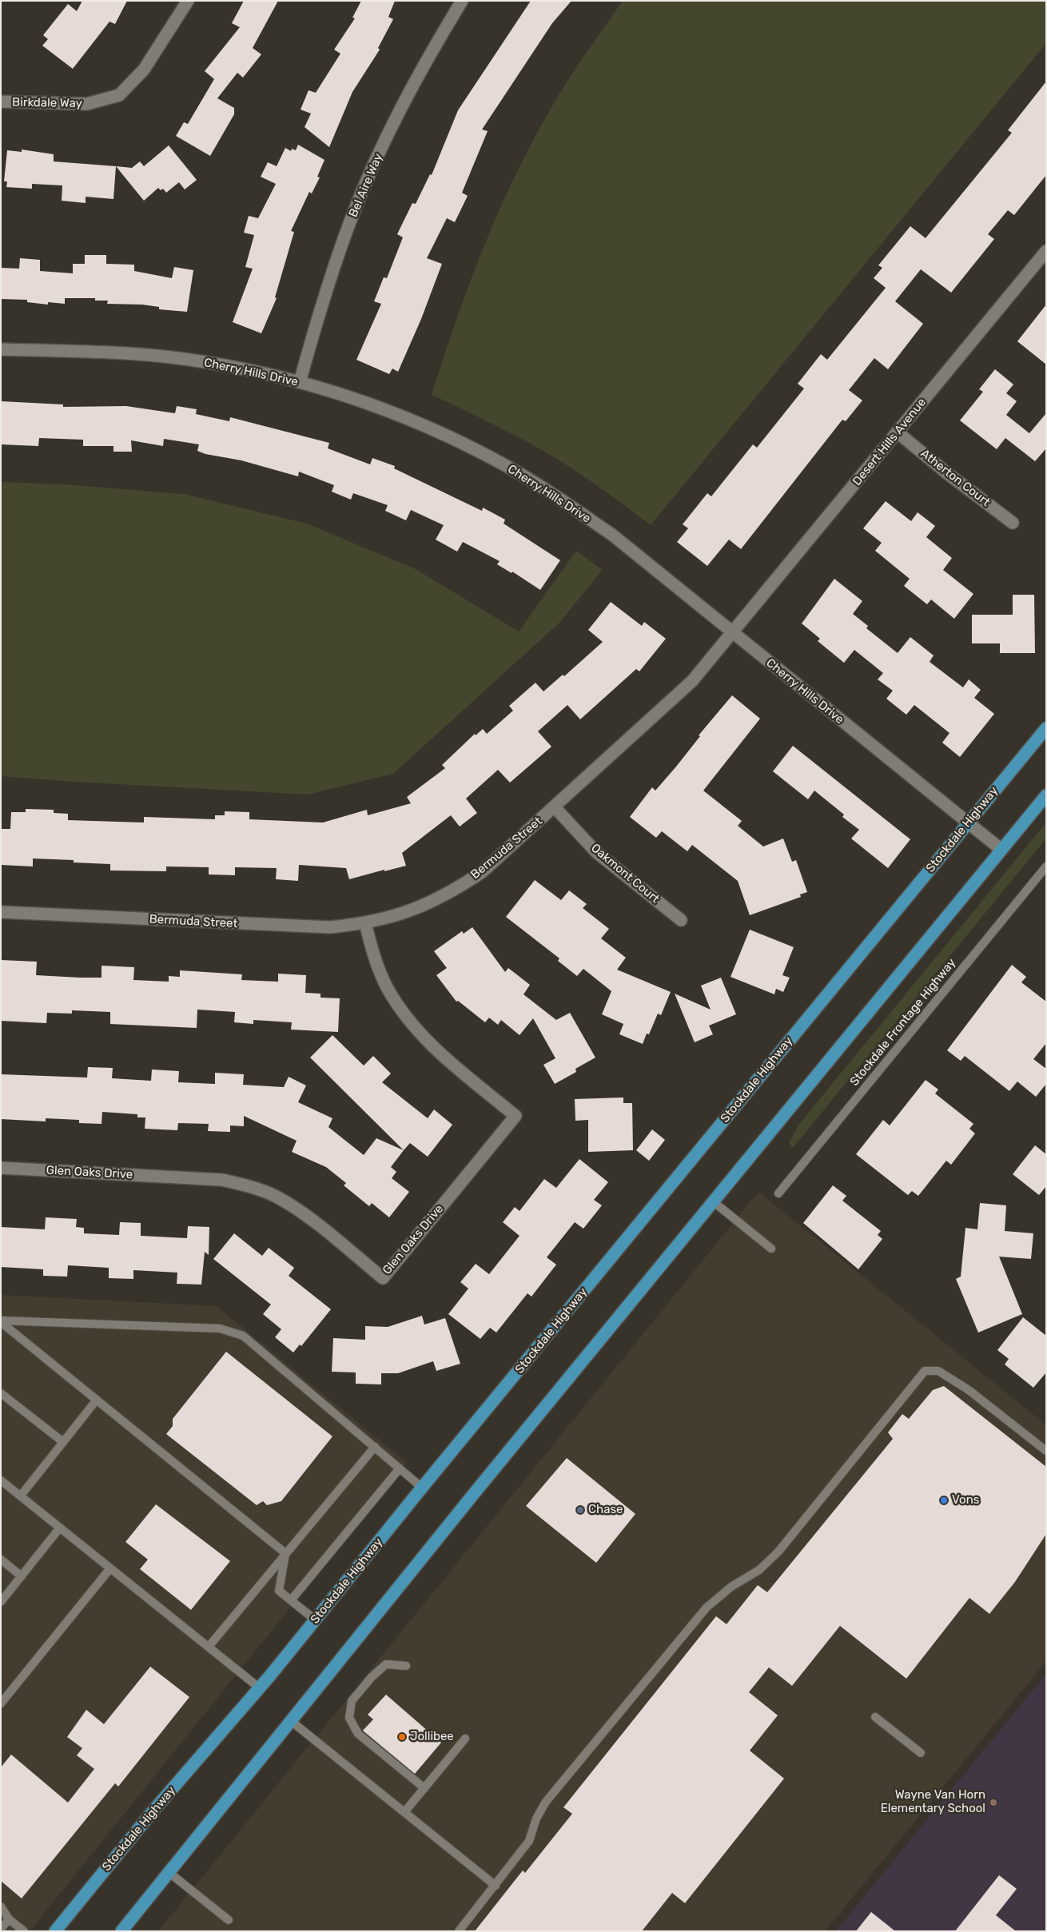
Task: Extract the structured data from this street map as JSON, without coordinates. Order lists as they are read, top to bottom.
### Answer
{
  "streets": {
    "main road": ["Stockdale Highway"],
    "street": [
      "Birkdale Way",
      "Bel Aire Way",
      "Cherry Hills Drive",
      "Desert Hills Avenue",
      "Atherton Court",
      "Bermuda Street",
      "Oakmont Court",
      "Glen Oaks Drive"
    ],
    "lane": ["Stockdale Frontage Highway"]
  },
  "crossings": [
    ["Bel Aire Way", "Cherry Hills Drive"],
    ["Cherry Hills Drive", "Desert Hills Avenue"],
    ["Cherry Hills Drive", "Stockdale Highway"],
    ["Cherry Hills Drive", "Bermuda Street"],
    ["Desert Hills Avenue", "Atherton Court"],
    ["Desert Hills Avenue", "Bermuda Street"],
    ["Bermuda Street", "Oakmont Court"],
    ["Bermuda Street", "Glen Oaks Drive"]
  ],
  "places": [
    "Vons",
    "Chase",
    "Jollibee",
    "Wayne Van Horn Elementary School"
  ]
}
